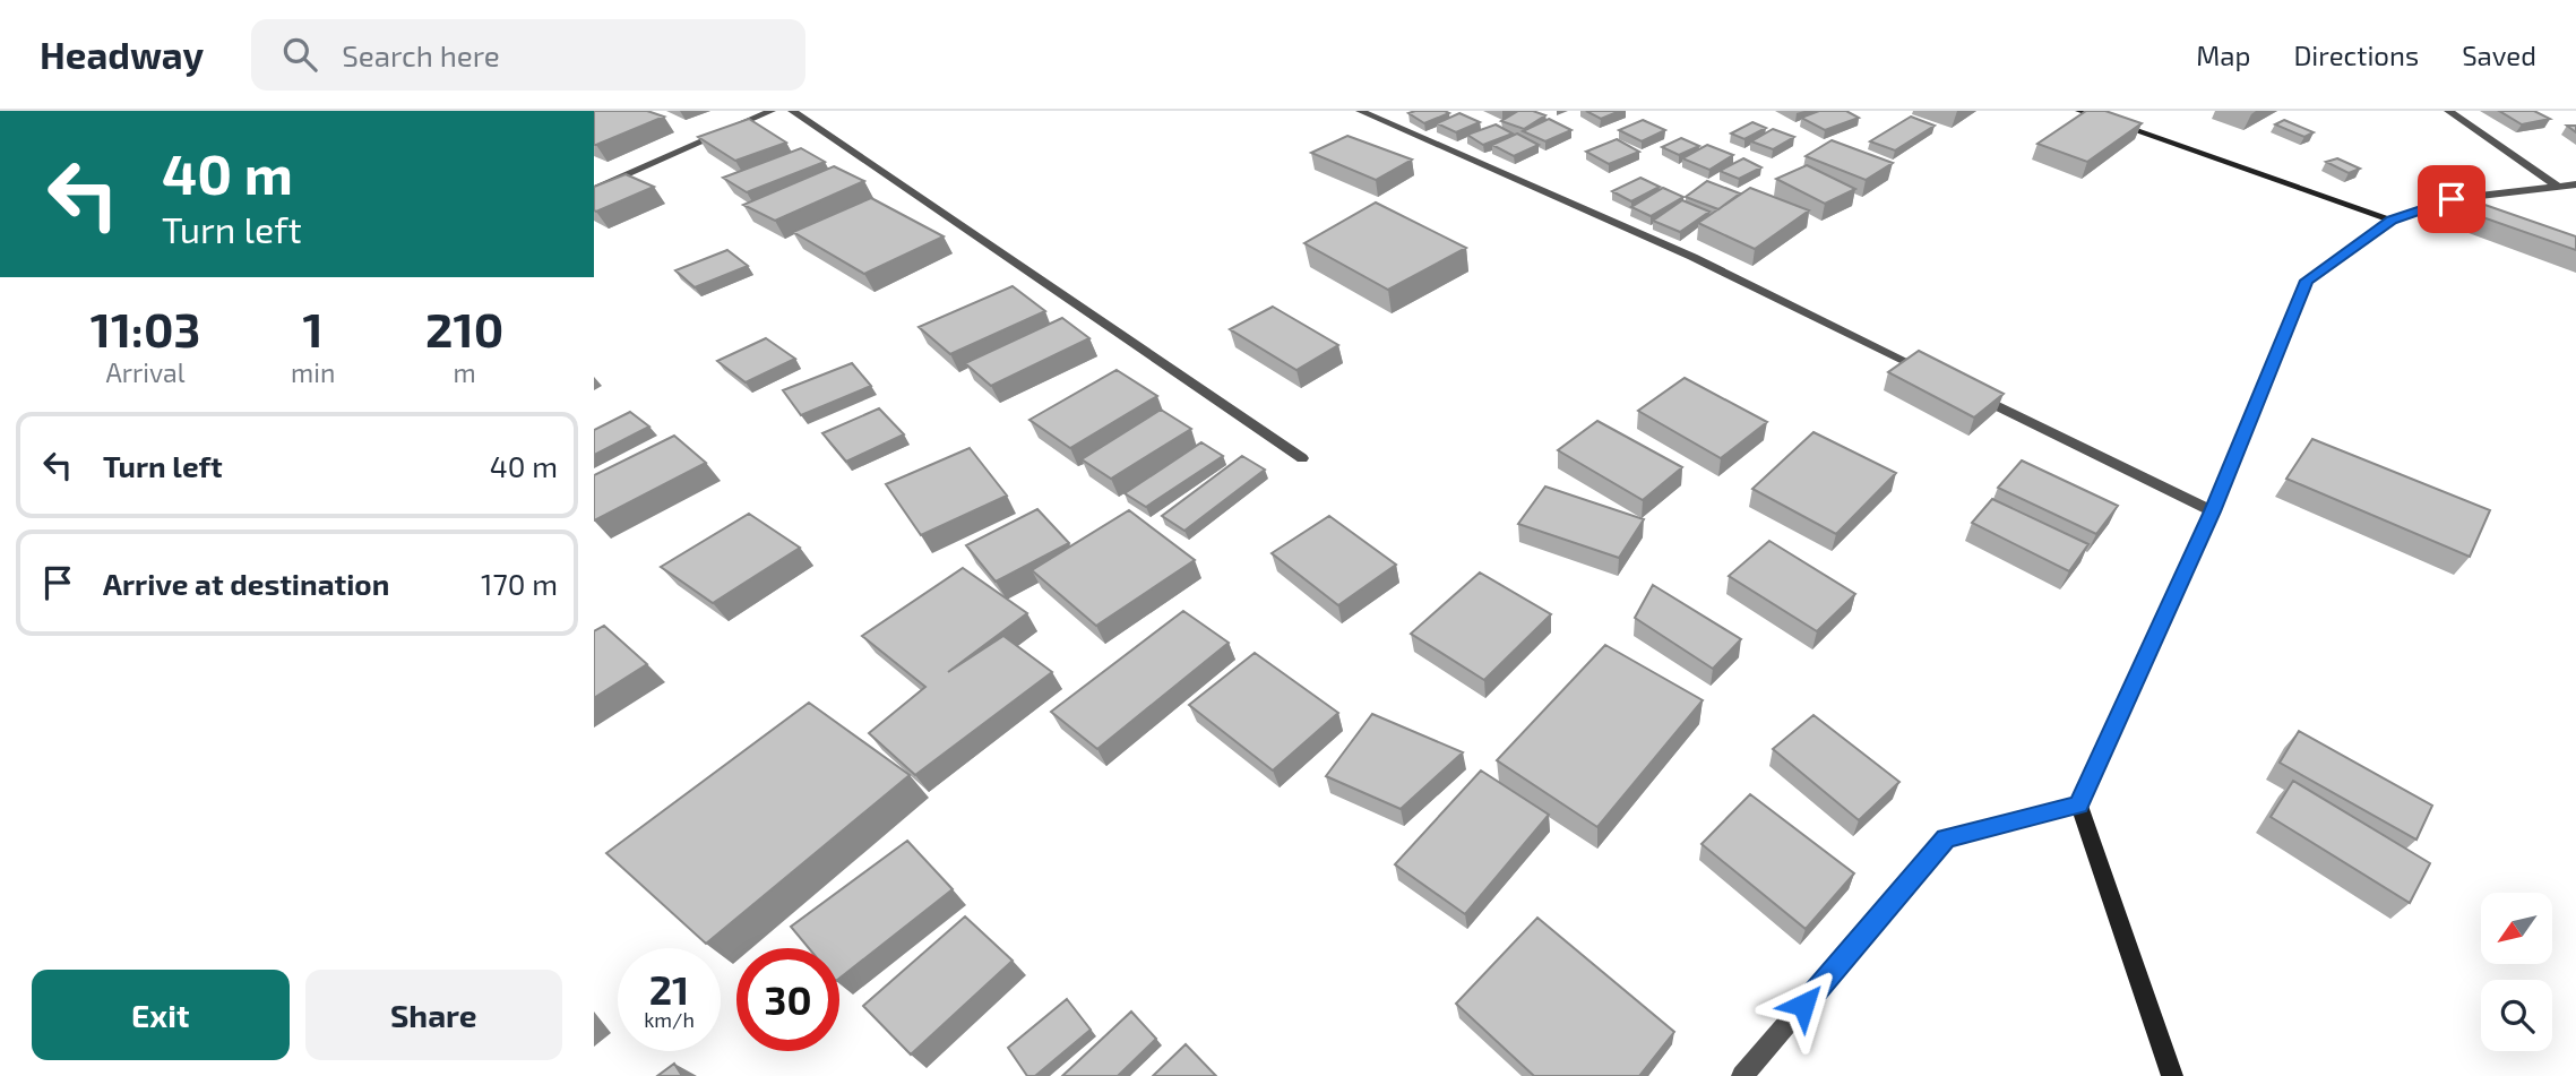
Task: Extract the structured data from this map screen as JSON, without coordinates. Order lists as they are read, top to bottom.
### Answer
{
  "north": "bottom left",
  "page": {
    "header": "Headway",
    "search": "Search here",
    "nav": ["Map", "Directions", "Saved"],
    "turn": ["40 m", "Turn left"],
    "eta": [
      "11:03",
      "Arrival",
      "1",
      "min",
      "210",
      "m"
    ],
    "list": [
      {
        "name": "Turn left",
        "value": "40 m"
      },
      {
        "name": "Arrive at destination",
        "value": "170 m"
      }
    ],
    "speed": "21 km/h",
    "limit": "30",
    "buttons": ["Exit", "Share"]
  }
}
